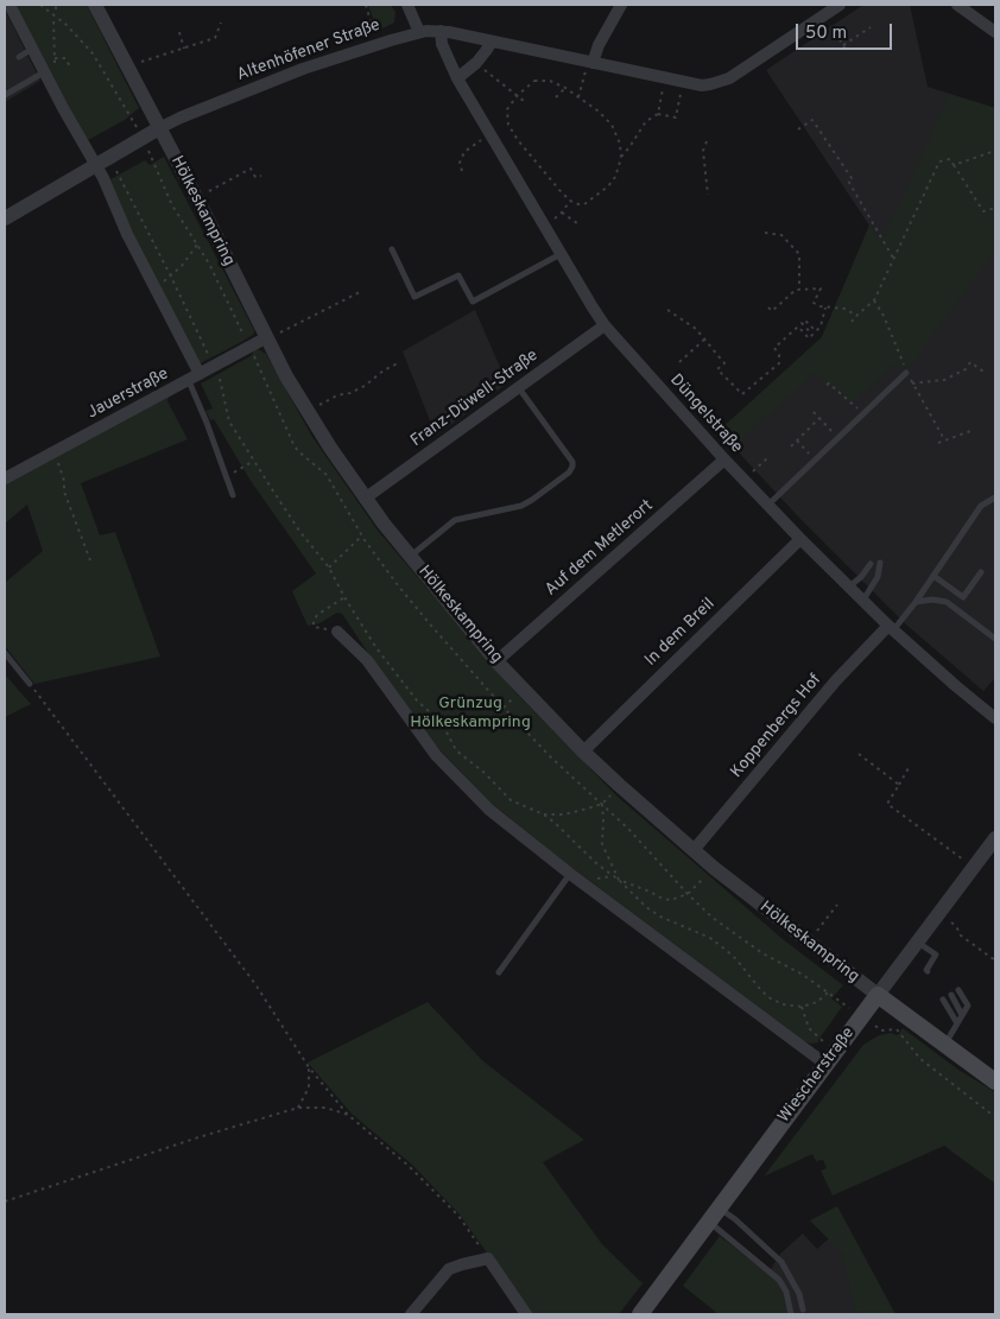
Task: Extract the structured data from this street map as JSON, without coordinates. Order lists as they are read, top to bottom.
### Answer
{
  "streets": {
    "main road": ["Hölkeskampring", "Wiescherstraße"],
    "street": [
      "Altenhöfener Straße",
      "Jauerstraße",
      "Franz-Düwell-Straße",
      "Düngelstraße",
      "Auf dem Metlerort",
      "In dem Breil",
      "Koppenbergs Hof"
    ]
  },
  "crossings": [
    ["Altenhöfener Straße", "Hölkeskampring"],
    ["Altenhöfener Straße", "Düngelstraße"],
    ["Hölkeskampring", "Jauerstraße"],
    ["Hölkeskampring", "Franz-Düwell-Straße"],
    ["Hölkeskampring", "Auf dem Metlerort"],
    ["Hölkeskampring", "In dem Breil"],
    ["Hölkeskampring", "Koppenbergs Hof"],
    ["Hölkeskampring", "Wiescherstraße"],
    ["Franz-Düwell-Straße", "Düngelstraße"],
    ["Düngelstraße", "Auf dem Metlerort"],
    ["Düngelstraße", "In dem Breil"],
    ["Düngelstraße", "Koppenbergs Hof"]
  ],
  "parks": ["Grünzug Hölkeskampring"],
  "scale_bar": "50 m"
}
